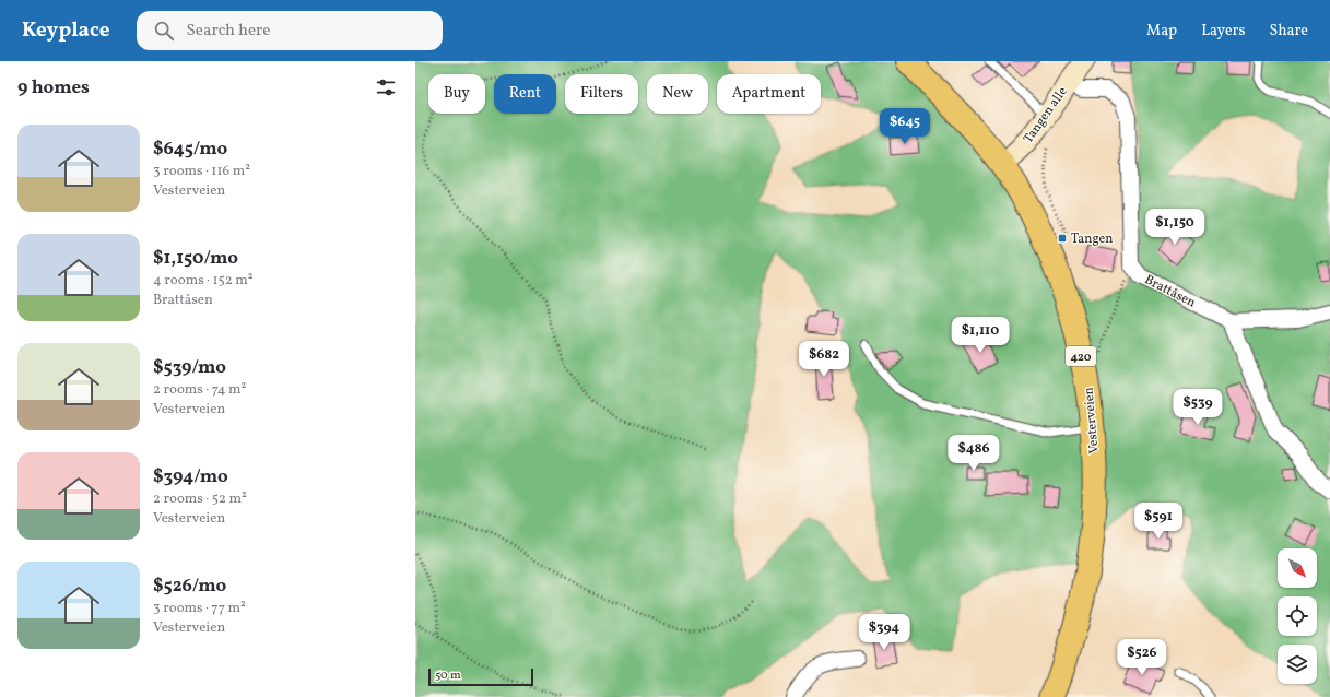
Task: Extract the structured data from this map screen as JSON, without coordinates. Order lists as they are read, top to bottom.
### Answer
{
  "streets": {
    "main road": ["Tangen alle", "420", "Vesterveien"],
    "street": ["Brattåsen"]
  },
  "crossings": [
    ["Tangen alle", "Brattåsen"],
    ["Tangen alle", "Vesterveien"]
  ],
  "places": {
    "transit": ["Tangen"]
  },
  "scale_bar": "50 m",
  "north": "bottom right",
  "page": {
    "header": "Keyplace",
    "search": "Search here",
    "nav": ["Map", "Layers", "Share"],
    "heading": "9 homes",
    "chip": [
      "Buy",
      "Rent",
      "Filters",
      "New",
      "Apartment"
    ],
    "price": [
      "$645",
      "$1,150",
      "$1,110",
      "$682",
      "$539",
      "$486",
      "$591",
      "$394",
      "$526"
    ],
    "list": [
      {
        "name": "$645/mo",
        "note": "3 rooms · 116 m² · Vesterveien"
      },
      {
        "name": "$1,150/mo",
        "note": "4 rooms · 152 m² · Brattåsen"
      },
      {
        "name": "$539/mo",
        "note": "2 rooms · 74 m² · Vesterveien"
      },
      {
        "name": "$394/mo",
        "note": "2 rooms · 52 m² · Vesterveien"
      },
      {
        "name": "$526/mo",
        "note": "3 rooms · 77 m² · Vesterveien"
      }
    ],
    "scale": "50 m"
  }
}
